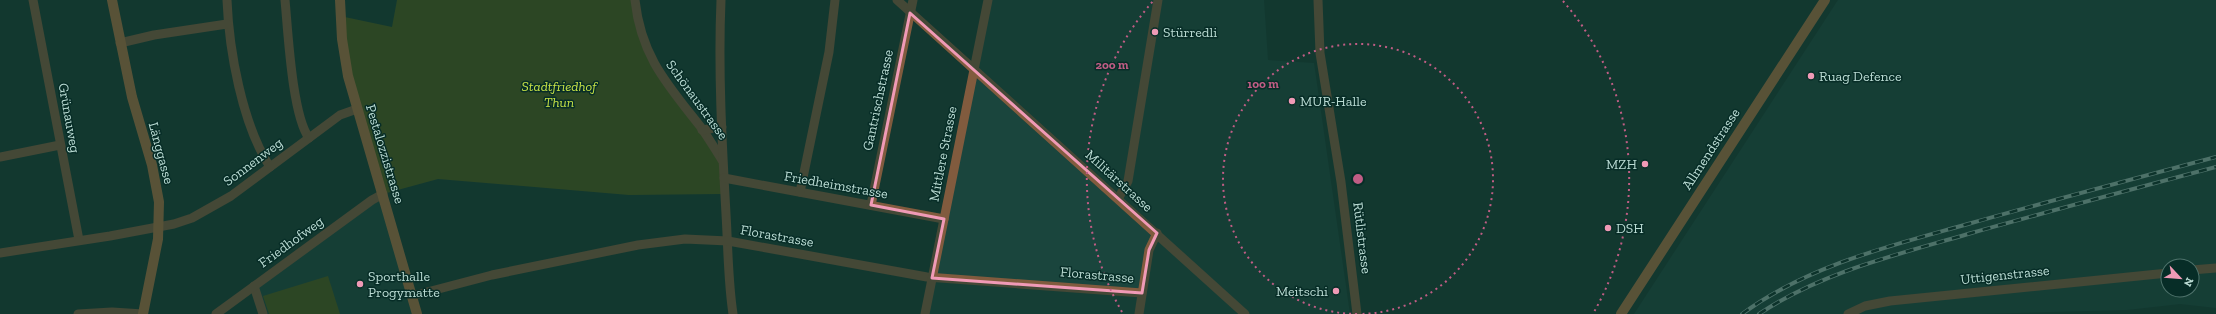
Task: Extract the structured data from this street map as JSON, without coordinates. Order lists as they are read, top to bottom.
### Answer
{
  "streets": {
    "street": [
      "Schönaustrasse",
      "Gantrischstrasse",
      "Grünauweg",
      "Allmendstrasse",
      "Länggasse",
      "Pestalozzistrasse",
      "Mittlere Strasse",
      "Sonnenweg",
      "Militärstrasse",
      "Friedheimstrasse",
      "Florastrasse",
      "Rütlistrasse",
      "Friedhofweg",
      "Uttigenstrasse"
    ]
  },
  "crossings": [
    ["Schönaustrasse", "Friedheimstrasse"],
    ["Schönaustrasse", "Florastrasse"],
    ["Gantrischstrasse", "Militärstrasse"],
    ["Gantrischstrasse", "Friedheimstrasse"],
    ["Grünauweg", "Sonnenweg"],
    ["Länggasse", "Sonnenweg"],
    ["Pestalozzistrasse", "Sonnenweg"],
    ["Pestalozzistrasse", "Florastrasse"],
    ["Pestalozzistrasse", "Friedhofweg"],
    ["Mittlere Strasse", "Militärstrasse"],
    ["Mittlere Strasse", "Friedheimstrasse"],
    ["Mittlere Strasse", "Florastrasse"],
    ["Militärstrasse", "Florastrasse"]
  ],
  "parks": ["Stadtfriedhof Thun"],
  "places": [
    "Stürredli",
    "Ruag Defence",
    "MUR-Halle",
    "MZH",
    "DSH",
    "Sporthalle Progymatte",
    "Meitschi"
  ],
  "north": "bottom right",
  "rings": ["200 m", "100 m"]
}
